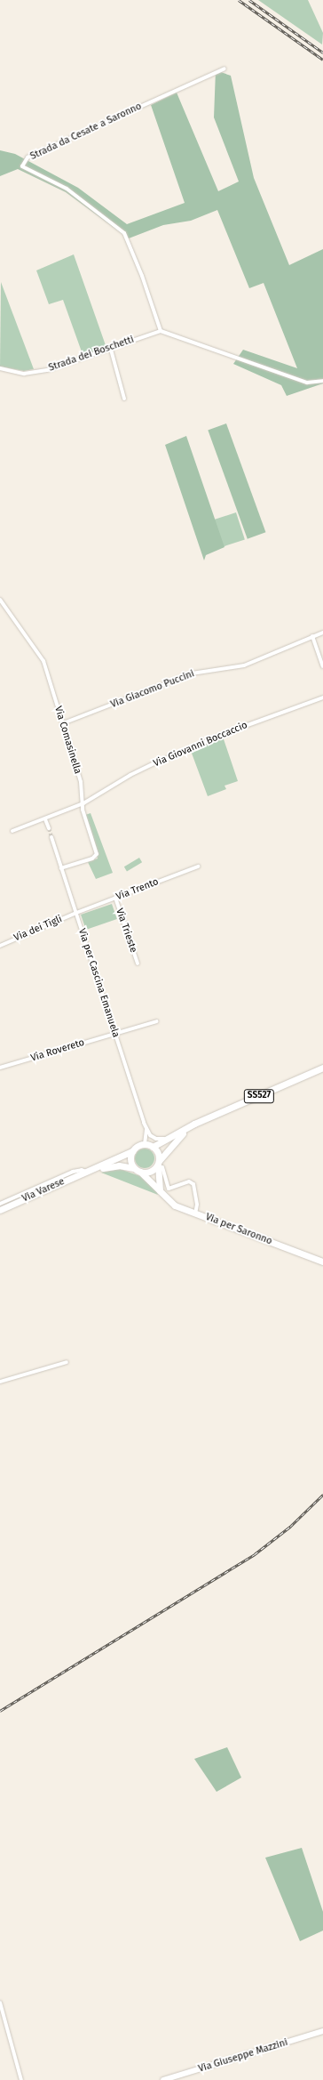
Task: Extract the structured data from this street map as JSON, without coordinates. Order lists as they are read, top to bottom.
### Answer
{
  "streets": {
    "main road": ["SS527", "Via Varese", "Via per Saronno"],
    "street": [
      "Strada da Cesate a Saronno",
      "Strada dei Boschetti",
      "Via Giacomo Puccini",
      "Via Comasinella",
      "Via Giovanni Boccaccio",
      "Via Trento",
      "Via dei Tigli",
      "Via Trieste",
      "Via per Cascina Emanuela",
      "Via Rovereto",
      "Via Giuseppe Mazzini"
    ]
  },
  "crossings": [
    ["Strada da Cesate a Saronno", "Strada dei Boschetti"],
    ["Via Giacomo Puccini", "Via Comasinella"],
    ["Via Comasinella", "Via Giovanni Boccaccio"],
    ["Via Comasinella", "Via per Cascina Emanuela"],
    ["Via Trento", "Via dei Tigli"],
    ["Via Trento", "Via Trieste"],
    ["Via Trento", "Via per Cascina Emanuela"],
    ["Via dei Tigli", "Via per Cascina Emanuela"],
    ["Via per Cascina Emanuela", "Via Rovereto"],
    ["Via per Cascina Emanuela", "SS527"],
    ["Via per Cascina Emanuela", "Via Varese"],
    ["Via per Cascina Emanuela", "Via per Saronno"],
    ["SS527", "Via Varese"],
    ["SS527", "Via per Saronno"],
    ["Via Varese", "Via per Saronno"]
  ]
}
